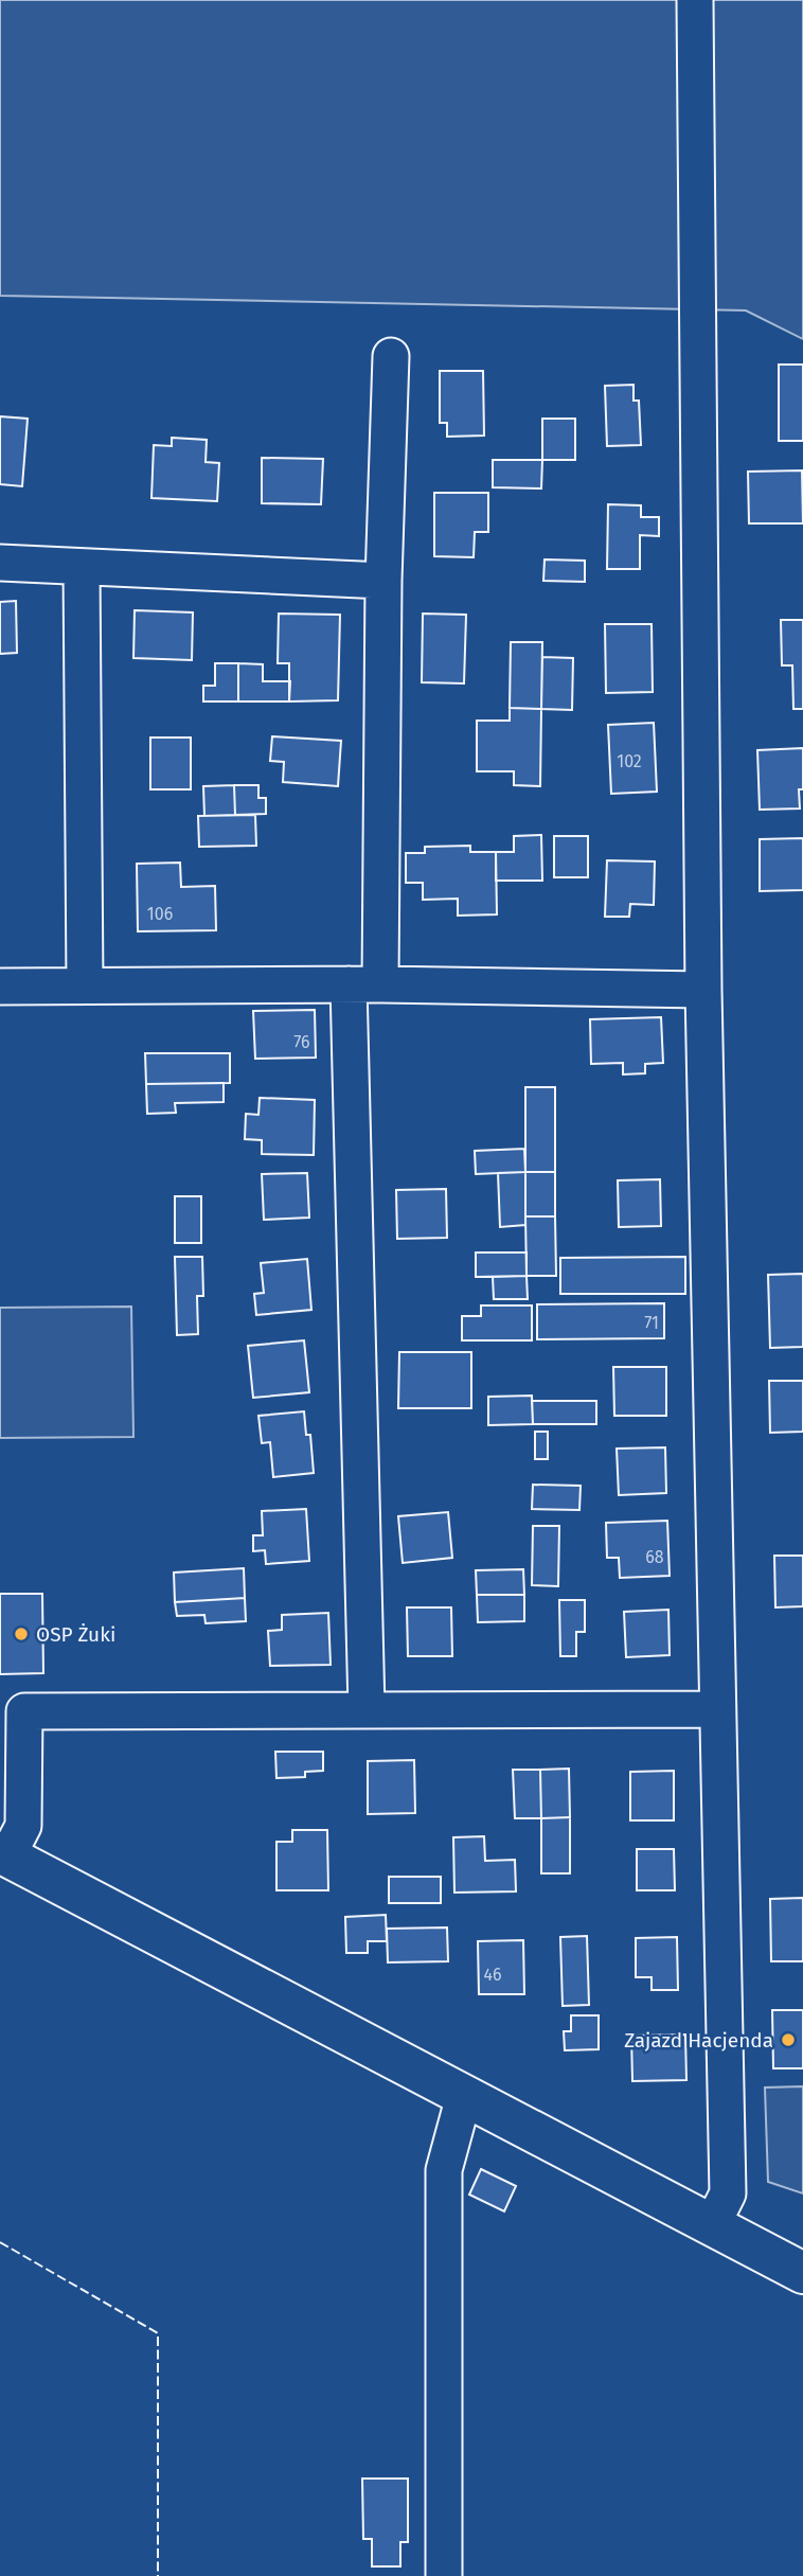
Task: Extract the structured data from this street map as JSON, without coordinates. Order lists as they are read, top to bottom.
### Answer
{
  "places": ["OSP Żuki", "Zajazd Hacjenda"],
  "house_numbers": [
    "102",
    "106",
    "76",
    "71",
    "68",
    "46"
  ]
}
